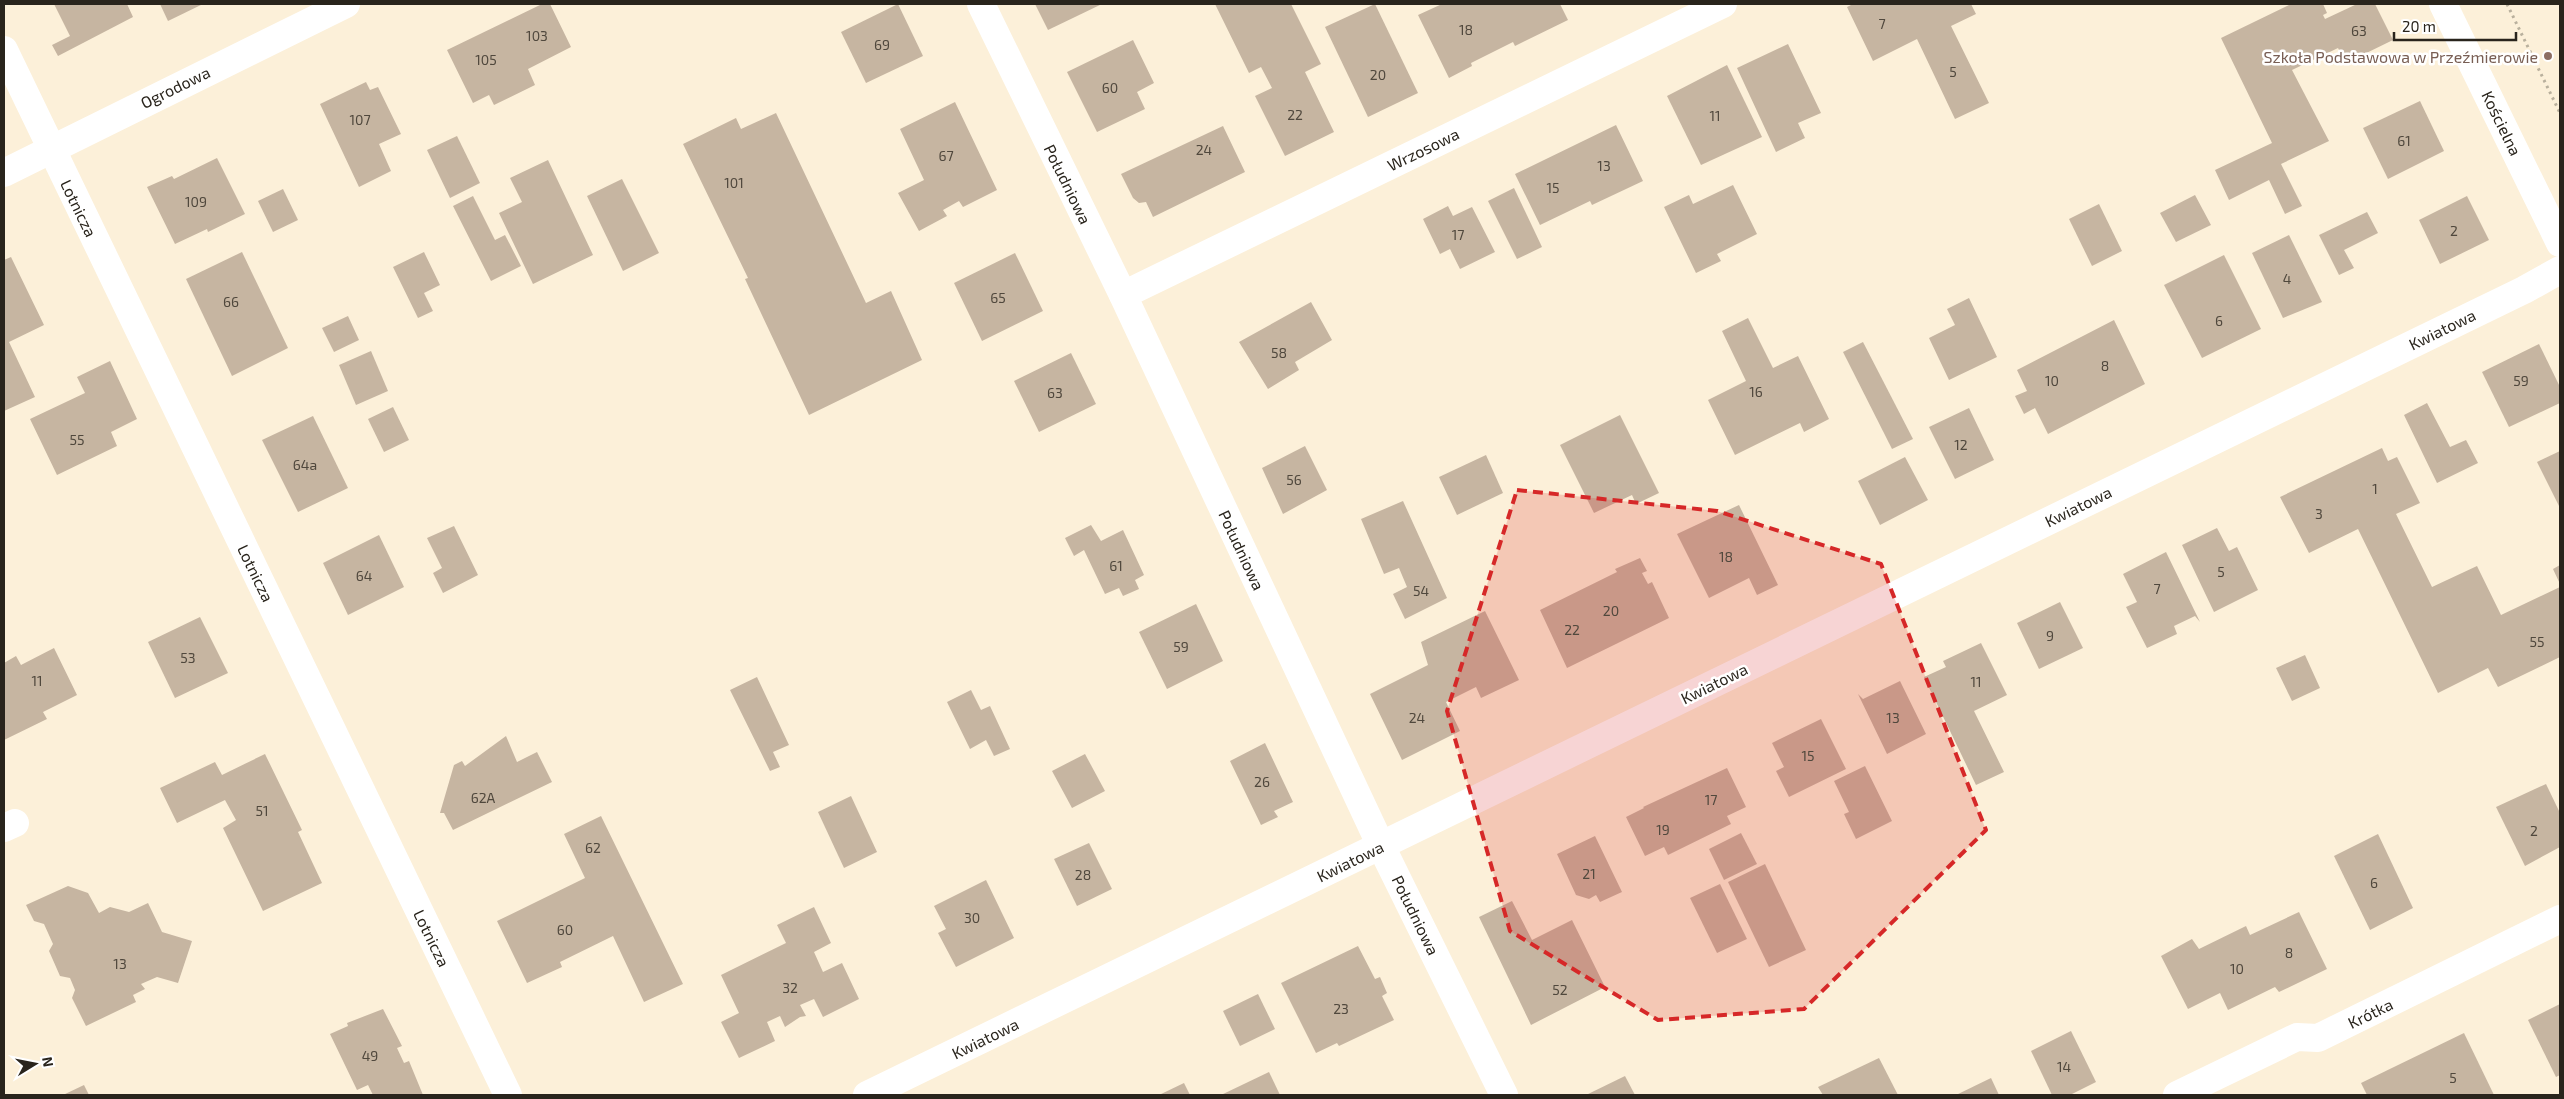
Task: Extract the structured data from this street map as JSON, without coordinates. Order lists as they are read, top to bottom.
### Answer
{
  "streets": {
    "street": [
      "Ogrodowa",
      "Kościelna",
      "Wrzosowa",
      "Południowa",
      "Lotnicza",
      "Kwiatowa",
      "Krótka"
    ]
  },
  "crossings": [
    ["Ogrodowa", "Lotnicza"],
    ["Wrzosowa", "Południowa"],
    ["Południowa", "Kwiatowa"]
  ],
  "places": ["Szkoła Podstawowa w Przeźmierowie"],
  "house_numbers": [
    "7",
    "18",
    "63",
    "103",
    "69",
    "105",
    "5",
    "20",
    "60",
    "22",
    "11",
    "107",
    "61",
    "24",
    "67",
    "13",
    "101",
    "15",
    "109",
    "2",
    "17",
    "4",
    "65",
    "66",
    "6",
    "58",
    "8",
    "10",
    "59",
    "16",
    "63",
    "55",
    "12",
    "64a",
    "56",
    "1",
    "3",
    "18",
    "61",
    "5",
    "64",
    "7",
    "54",
    "20",
    "22",
    "9",
    "55",
    "59",
    "53",
    "11",
    "11",
    "24",
    "13",
    "15",
    "26",
    "62A",
    "17",
    "51",
    "19",
    "2",
    "62",
    "21",
    "28",
    "6",
    "30",
    "60",
    "8",
    "13",
    "10",
    "32",
    "52",
    "23",
    "49",
    "14",
    "5"
  ],
  "scale_bar": "20 m",
  "north": "right"
}
